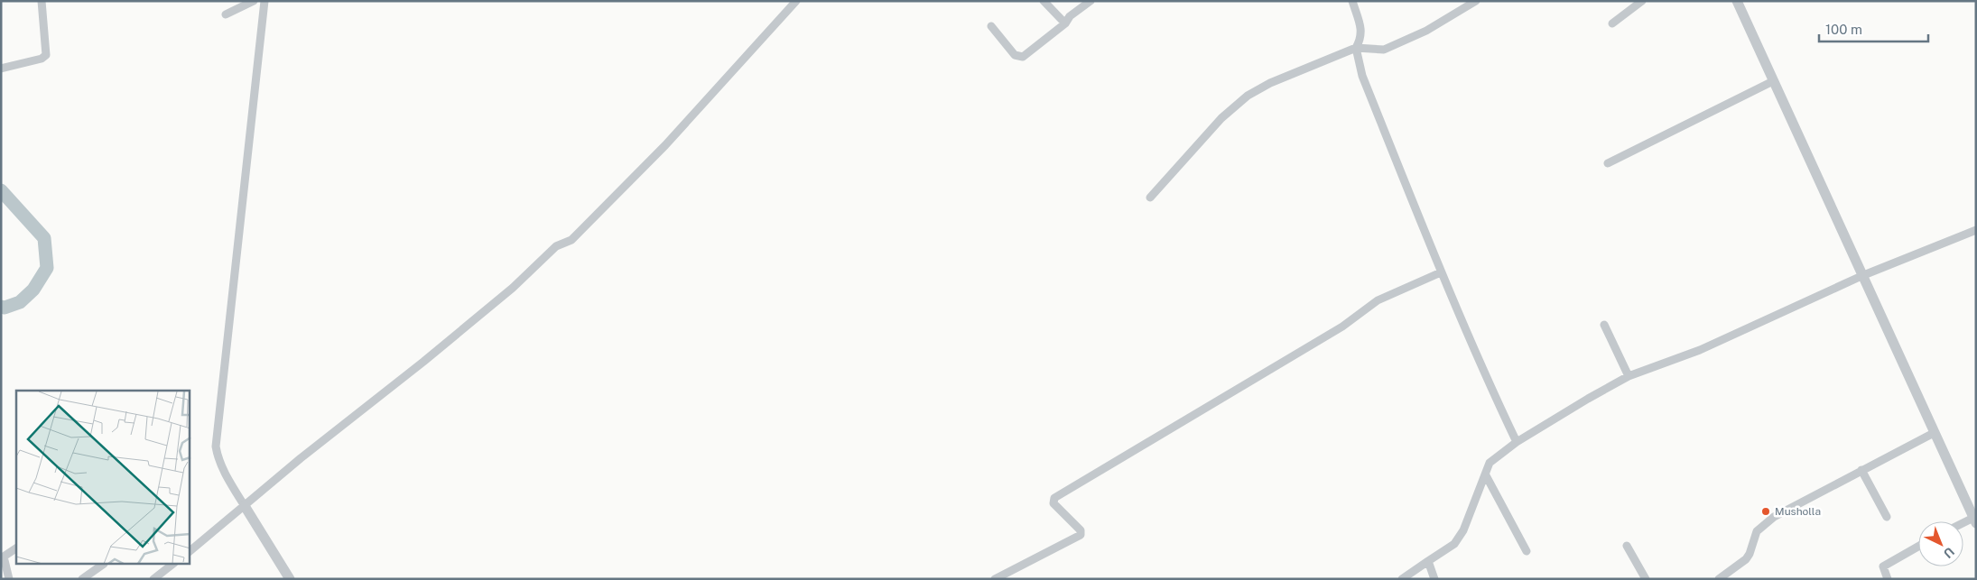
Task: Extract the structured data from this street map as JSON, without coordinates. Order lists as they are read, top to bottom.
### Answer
{
  "places": ["Musholla"],
  "scale_bar": "100 m",
  "north": "bottom right"
}
